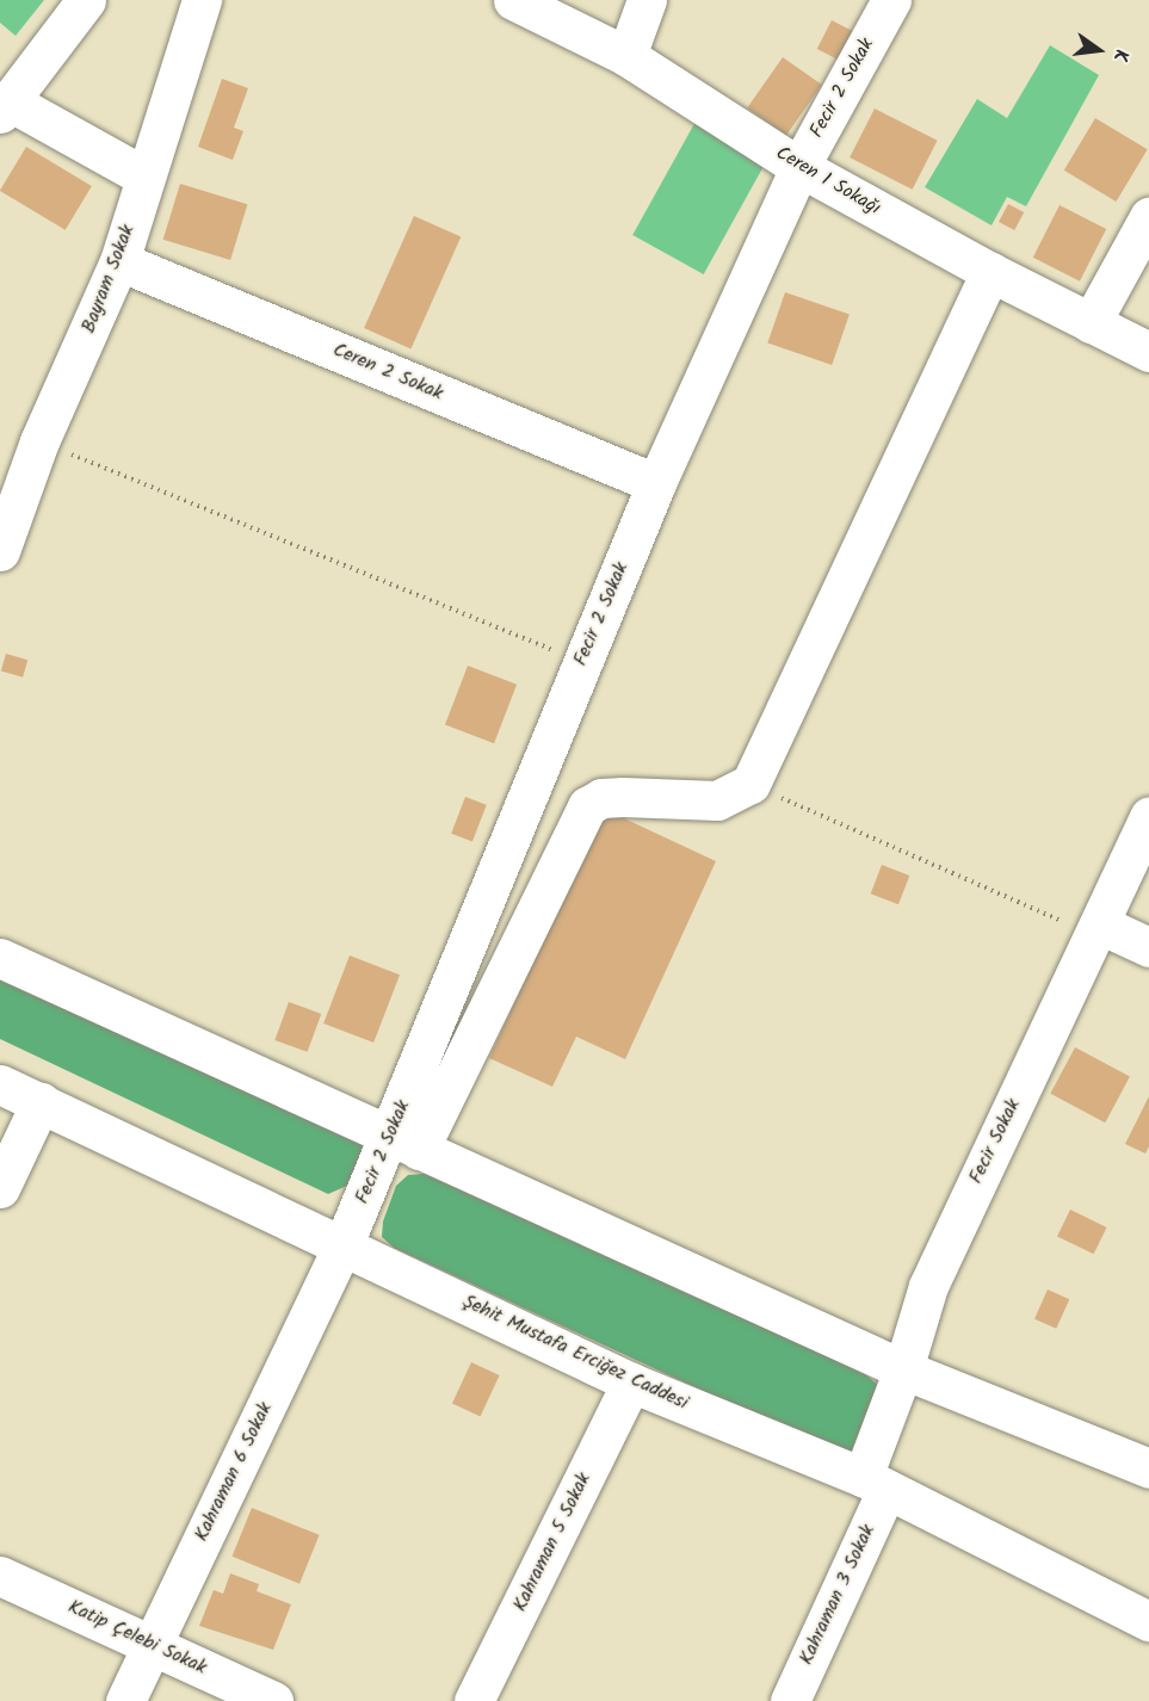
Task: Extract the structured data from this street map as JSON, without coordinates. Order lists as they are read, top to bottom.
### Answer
{
  "streets": {
    "street": [
      "Fecir 2 Sokak",
      "Ceren 1 Sokağı",
      "Bayram Sokak",
      "Ceren 2 Sokak",
      "Fecir Sokak",
      "Şehit Mustafa Erciğez Caddesi",
      "Kahraman 6 Sokak",
      "Kahraman 5 Sokak",
      "Kahraman 3 Sokak",
      "Katip Çelebi Sokak"
    ]
  },
  "crossings": [
    ["Fecir 2 Sokak", "Ceren 1 Sokağı"],
    ["Fecir 2 Sokak", "Ceren 2 Sokak"],
    ["Fecir 2 Sokak", "Şehit Mustafa Erciğez Caddesi"],
    ["Fecir 2 Sokak", "Kahraman 6 Sokak"],
    ["Bayram Sokak", "Ceren 2 Sokak"],
    ["Fecir Sokak", "Şehit Mustafa Erciğez Caddesi"],
    ["Fecir Sokak", "Kahraman 3 Sokak"],
    ["Şehit Mustafa Erciğez Caddesi", "Kahraman 6 Sokak"],
    ["Şehit Mustafa Erciğez Caddesi", "Kahraman 5 Sokak"],
    ["Şehit Mustafa Erciğez Caddesi", "Kahraman 3 Sokak"],
    ["Kahraman 6 Sokak", "Katip Çelebi Sokak"]
  ],
  "north": "right"
}
